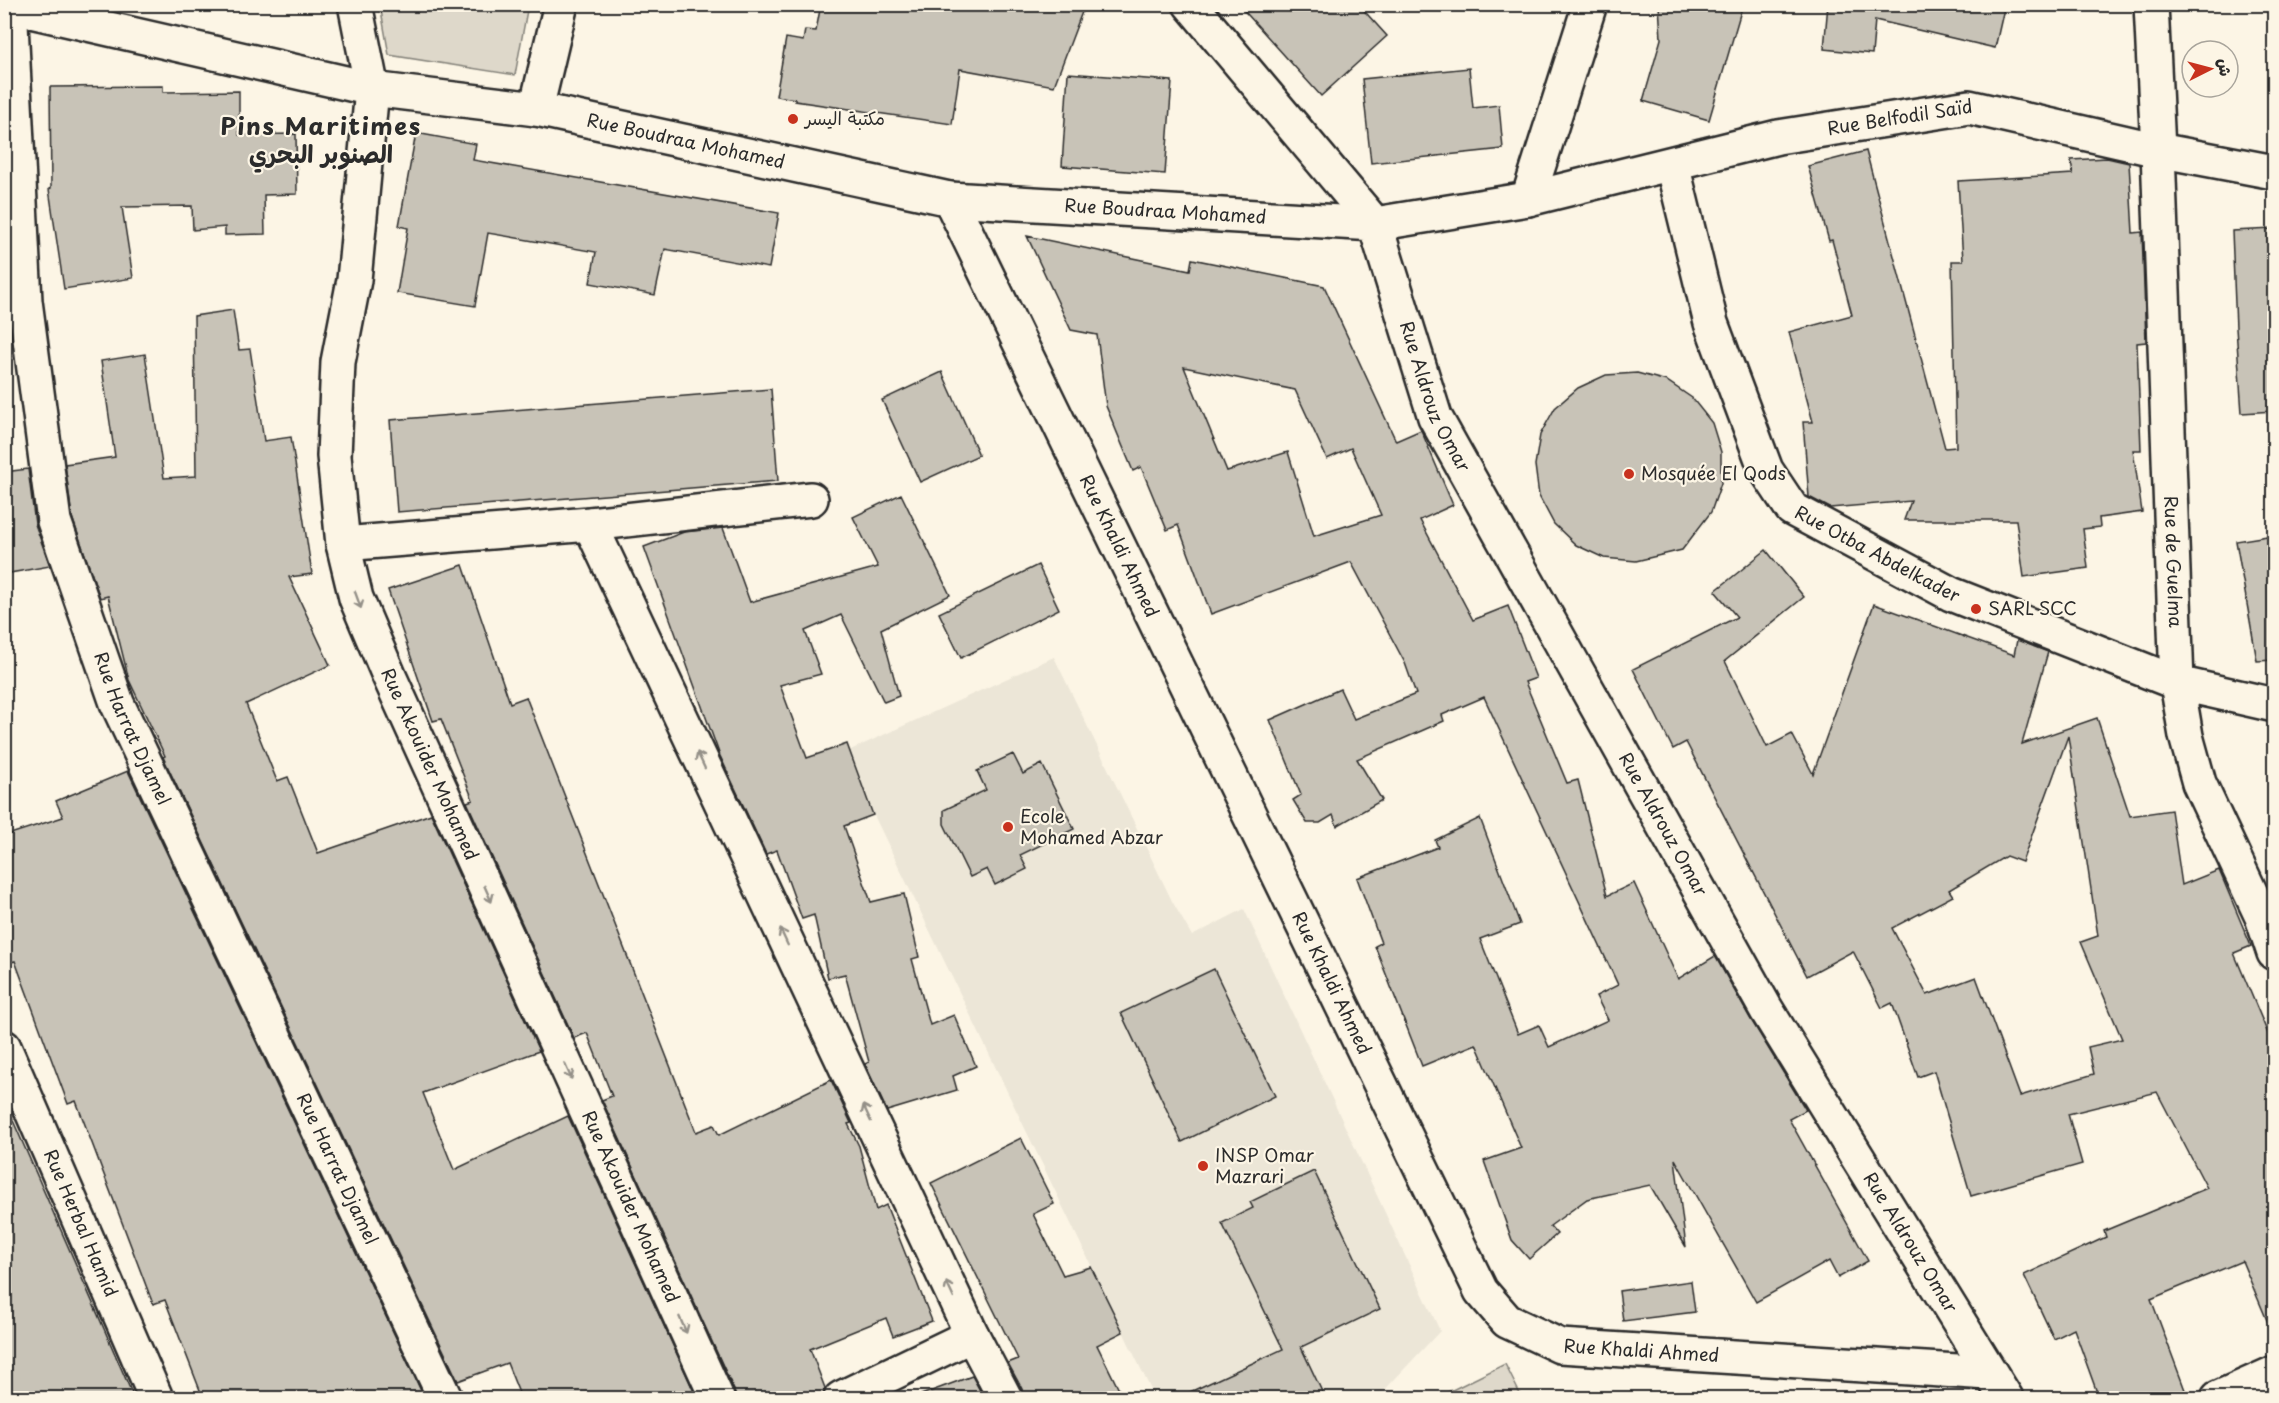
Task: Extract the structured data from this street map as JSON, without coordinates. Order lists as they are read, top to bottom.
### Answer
{
  "streets": {
    "street": [
      "Rue Belfodil Saïd",
      "Rue Boudraa Mohamed",
      "Rue Aldrouz Omar",
      "Rue Khaldi Ahmed",
      "Rue Otba Abdelkader",
      "Rue de Guelma",
      "Rue Harrat Djamel",
      "Rue Akouider Mohamed",
      "Rue Herbal Hamid"
    ]
  },
  "crossings": [
    ["Rue Belfodil Saïd", "Rue Boudraa Mohamed"],
    ["Rue Belfodil Saïd", "Rue Otba Abdelkader"],
    ["Rue Belfodil Saïd", "Rue de Guelma"],
    ["Rue Boudraa Mohamed", "Rue Aldrouz Omar"],
    ["Rue Boudraa Mohamed", "Rue Khaldi Ahmed"],
    ["Rue Boudraa Mohamed", "Rue Harrat Djamel"],
    ["Rue Boudraa Mohamed", "Rue Akouider Mohamed"],
    ["Rue Aldrouz Omar", "Rue Khaldi Ahmed"],
    ["Rue Otba Abdelkader", "Rue de Guelma"]
  ],
  "districts": ["Pins Maritimes الصنوبر البحري"],
  "places": [
    "مكتبة اليسر",
    "Mosquée El Qods",
    "SARL SCC",
    "Ecole Mohamed Abzar",
    "INSP Omar Mazrari"
  ],
  "north": "right"
}
